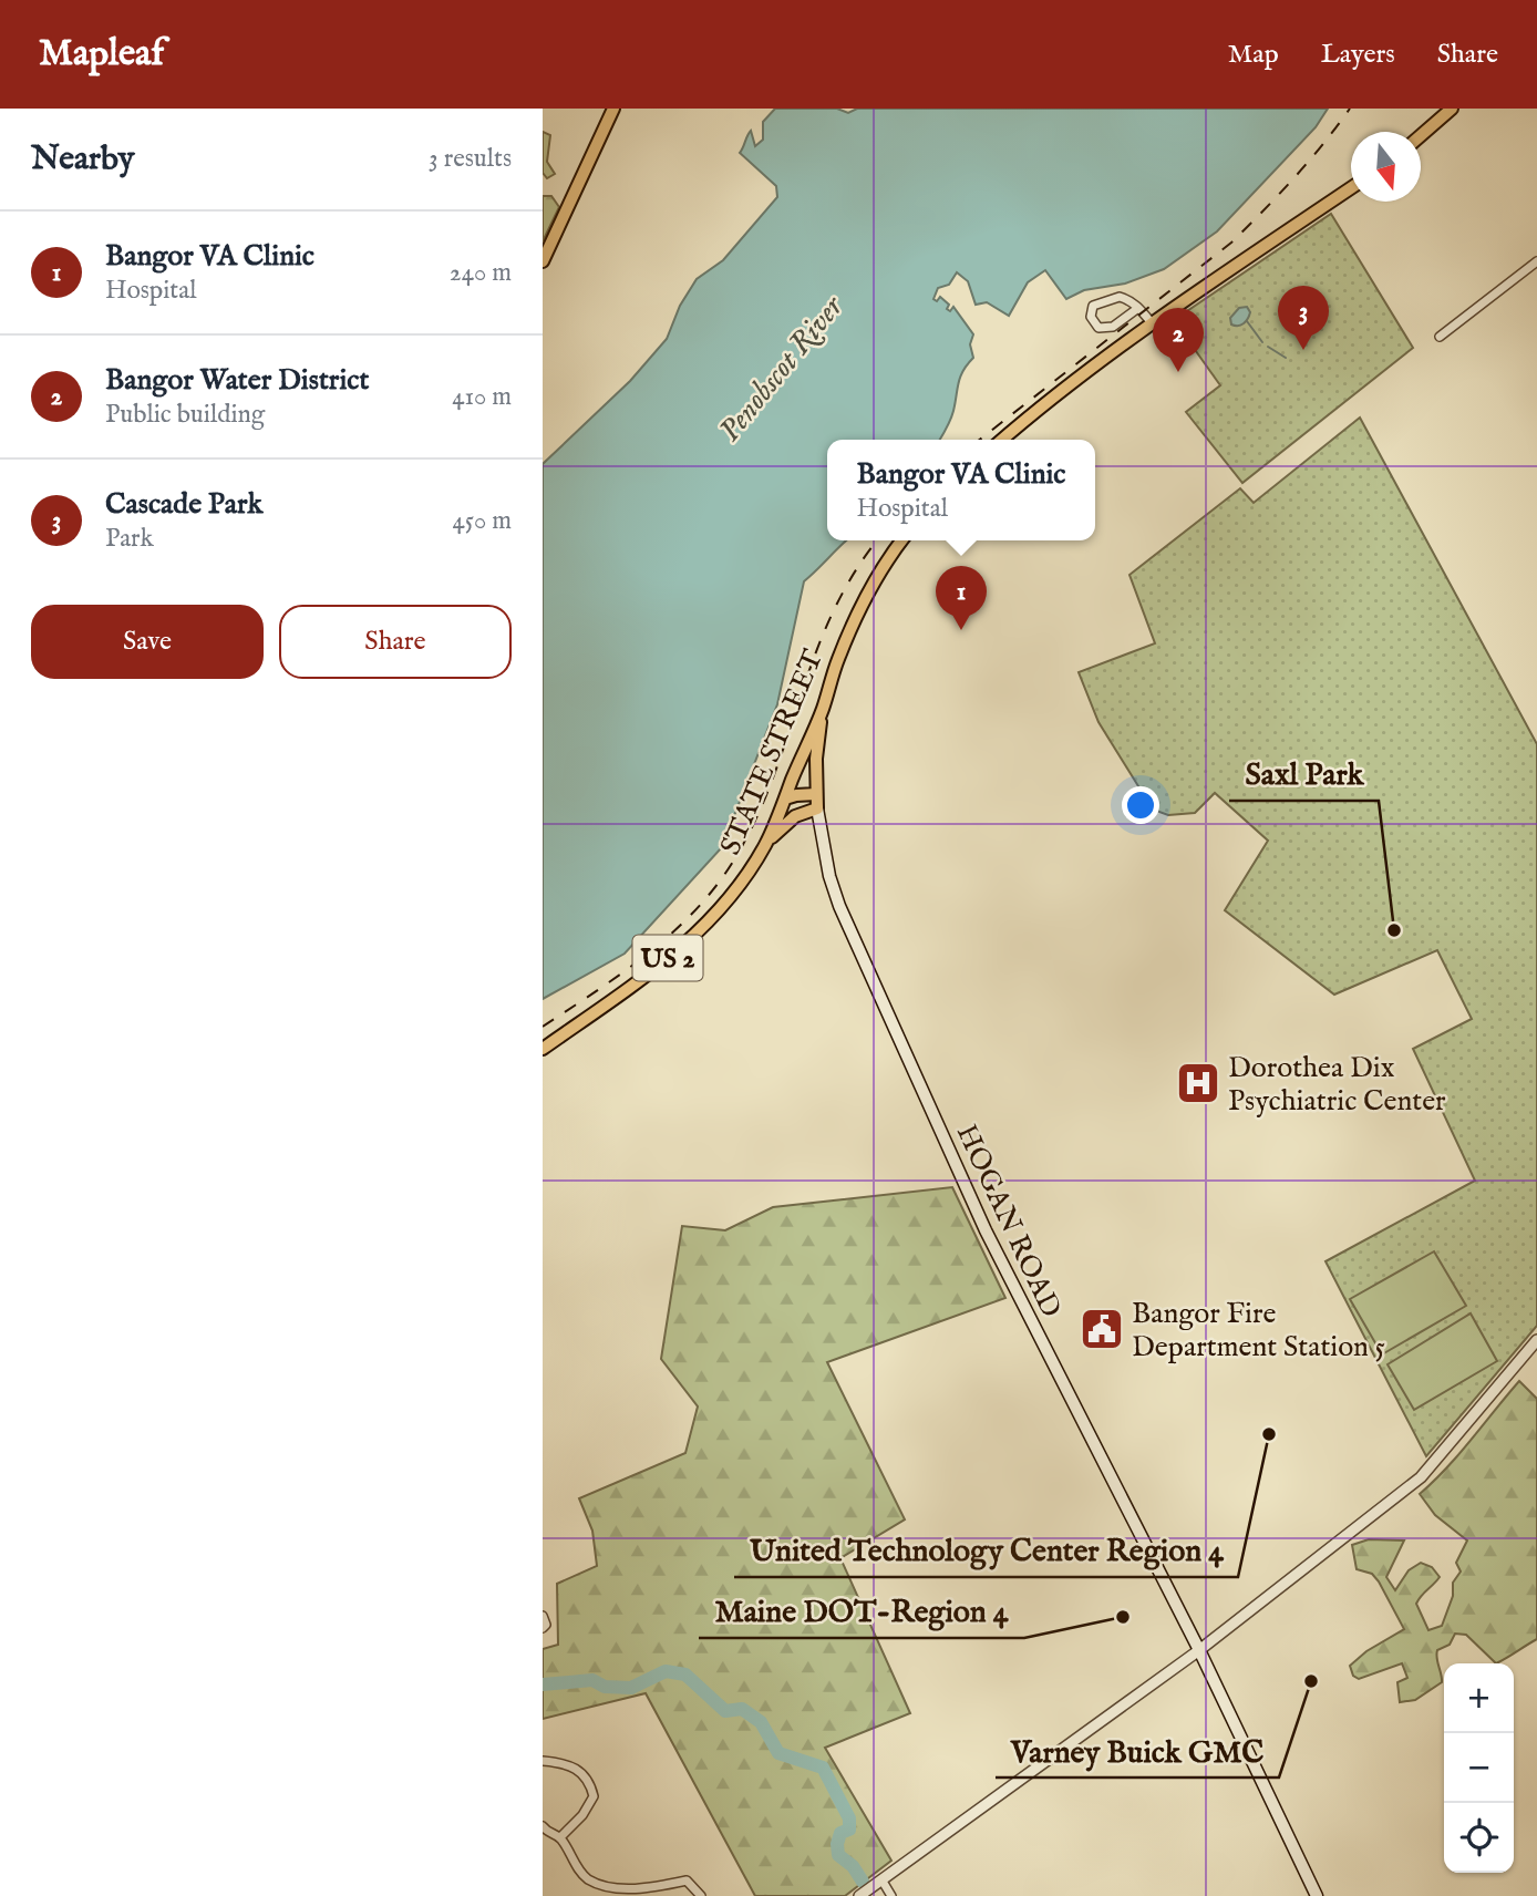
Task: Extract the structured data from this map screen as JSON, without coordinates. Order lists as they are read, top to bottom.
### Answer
{
  "streets": {
    "main road": ["STATE STREET", "US 2", "HOGAN ROAD"]
  },
  "crossings": [
    ["STATE STREET", "HOGAN ROAD"]
  ],
  "water": ["Penobscot River"],
  "places": {
    "other": [
      "Saxl Park",
      "United Technology Center Region 4",
      "Maine DOT-Region 4",
      "Varney Buick GMC"
    ],
    "hospital": ["Dorothea Dix Psychiatric Center"],
    "public building": ["Bangor Fire Department Station 5"]
  },
  "north": "bottom",
  "page": {
    "header": "Mapleaf",
    "nav": ["Map", "Layers", "Share"],
    "heading": ["Nearby", "3 results"],
    "list": [
      {
        "mark": "1",
        "name": "Bangor VA Clinic",
        "note": "Hospital",
        "value": "240 m"
      },
      {
        "mark": "2",
        "name": "Bangor Water District",
        "note": "Public building",
        "value": "410 m"
      },
      {
        "mark": "3",
        "name": "Cascade Park",
        "note": "Park",
        "value": "450 m"
      }
    ],
    "pins": ["3", "2", "1"],
    "popup": ["Bangor VA Clinic", "Hospital"],
    "buttons": ["Save", "Share"],
    "map_buttons": ["+", "−"]
  }
}
